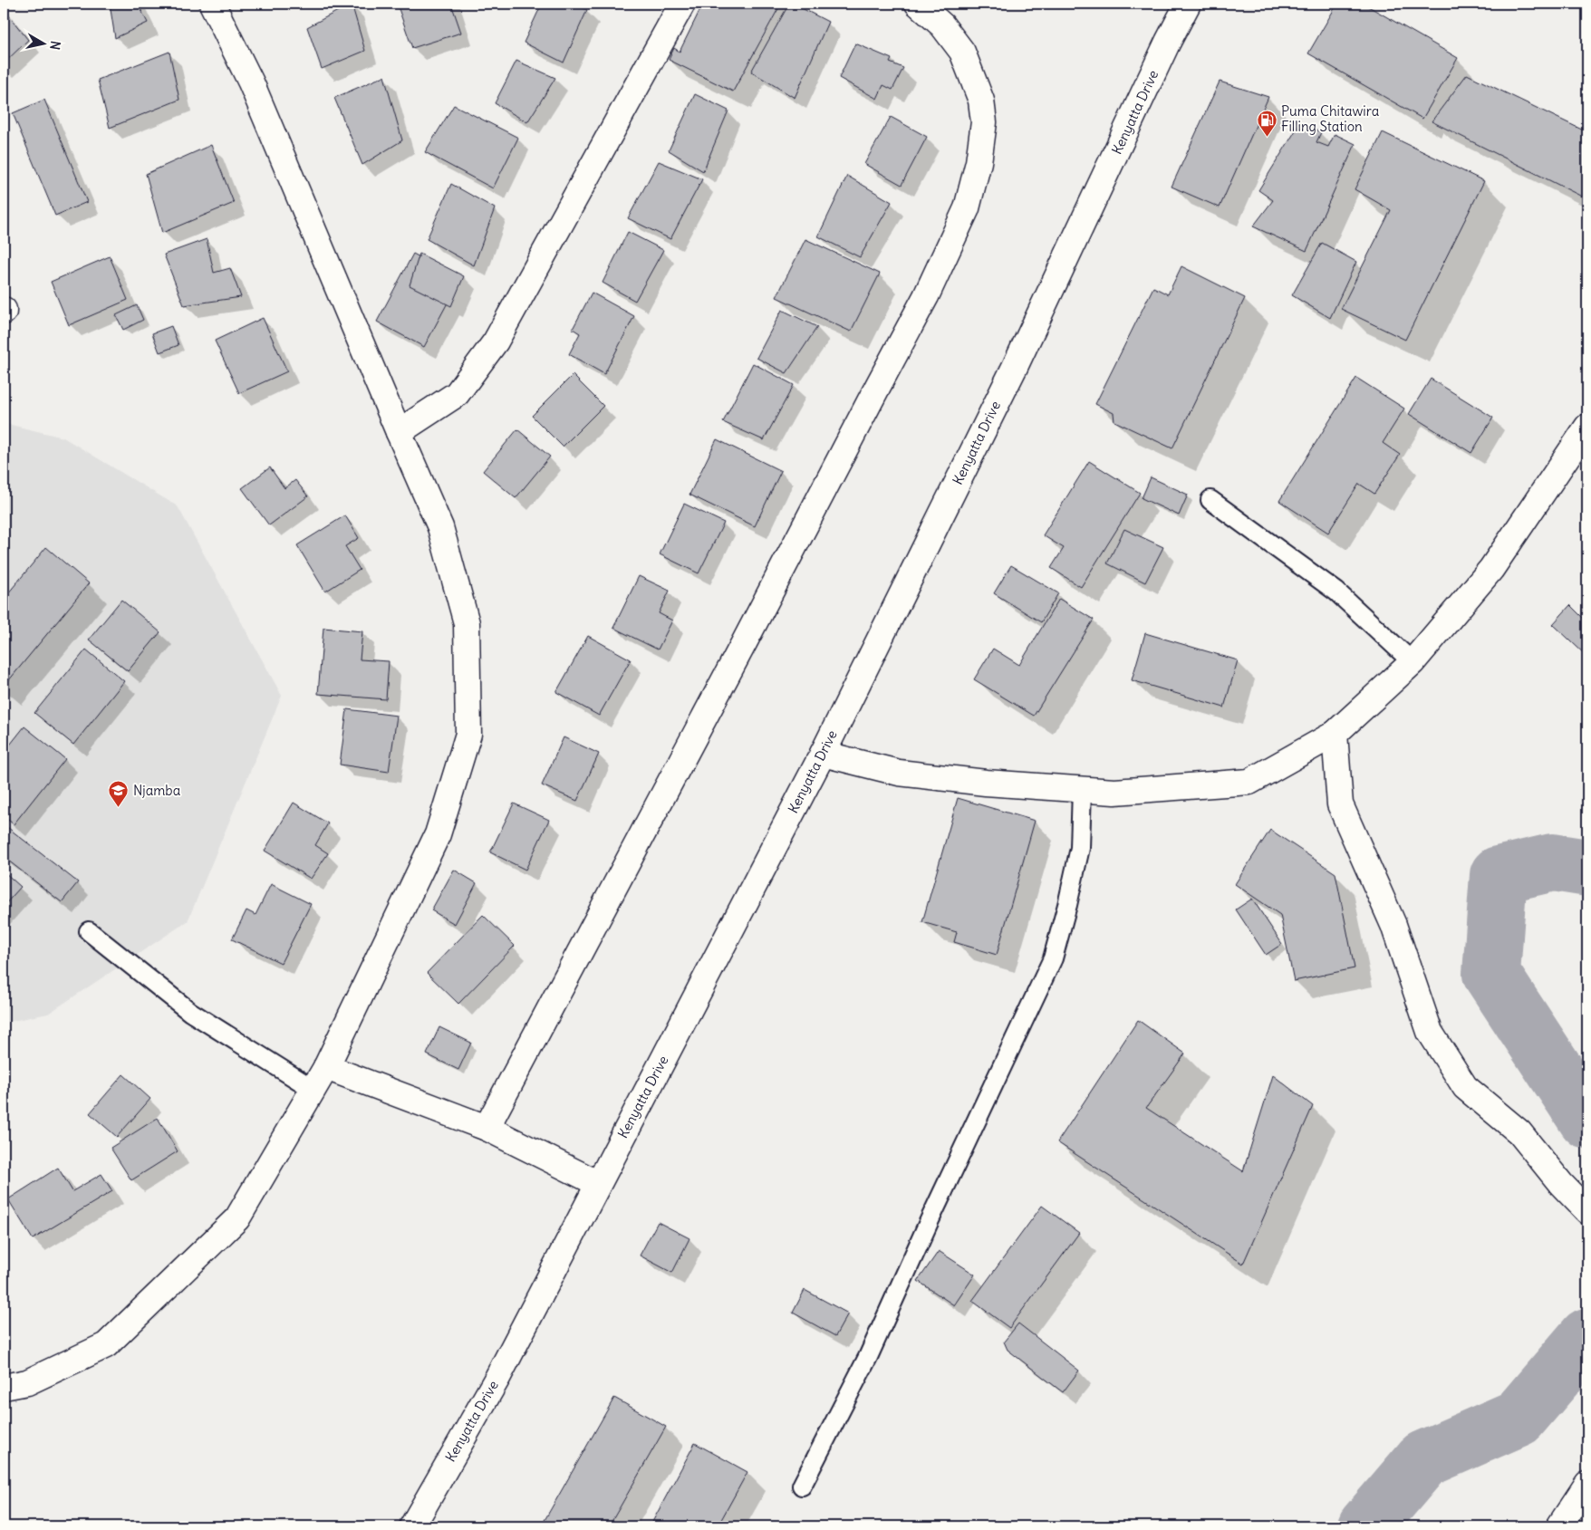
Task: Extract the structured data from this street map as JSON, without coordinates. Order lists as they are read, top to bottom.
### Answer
{
  "streets": {
    "street": ["Kenyatta Drive"]
  },
  "places": {
    "fuel station": ["Puma Chitawira Filling Station"],
    "school or university": ["Njamba"]
  },
  "north": "right"
}
